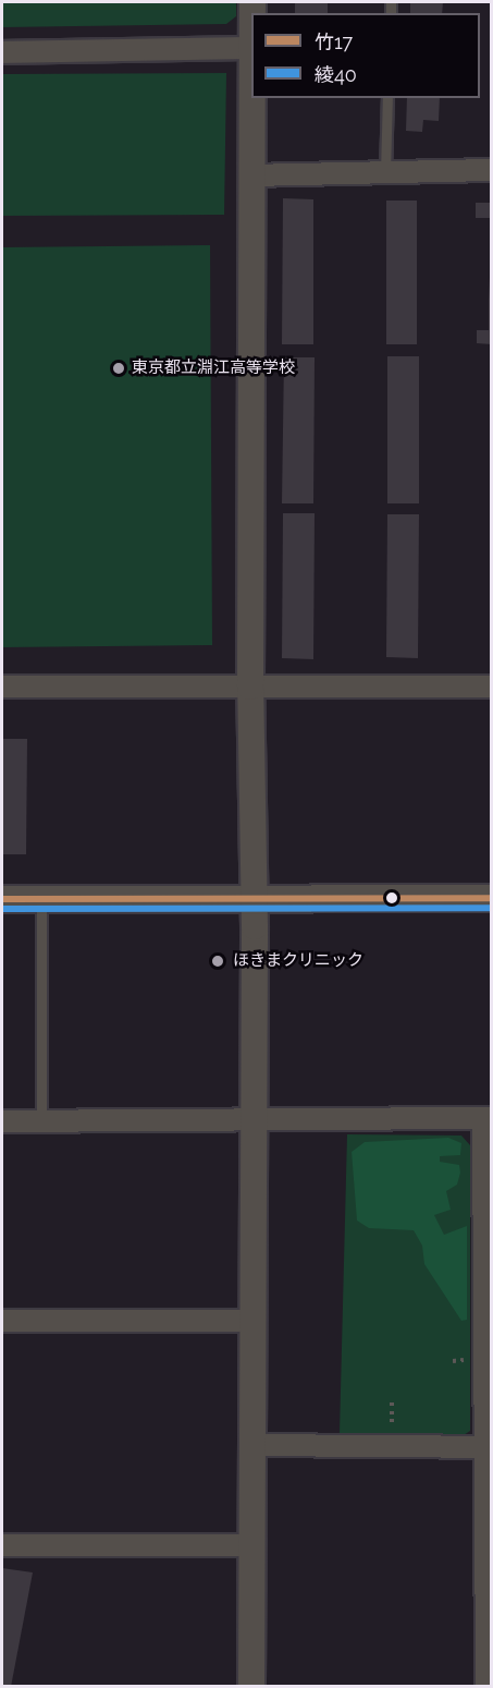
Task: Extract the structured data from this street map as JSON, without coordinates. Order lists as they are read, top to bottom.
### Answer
{
  "places": ["東京都立淵江高等学校", "ほきまクリニック"],
  "lines": ["transit line 竹17", "transit line 綾40"],
  "legend": ["竹17", "綾40"]
}
